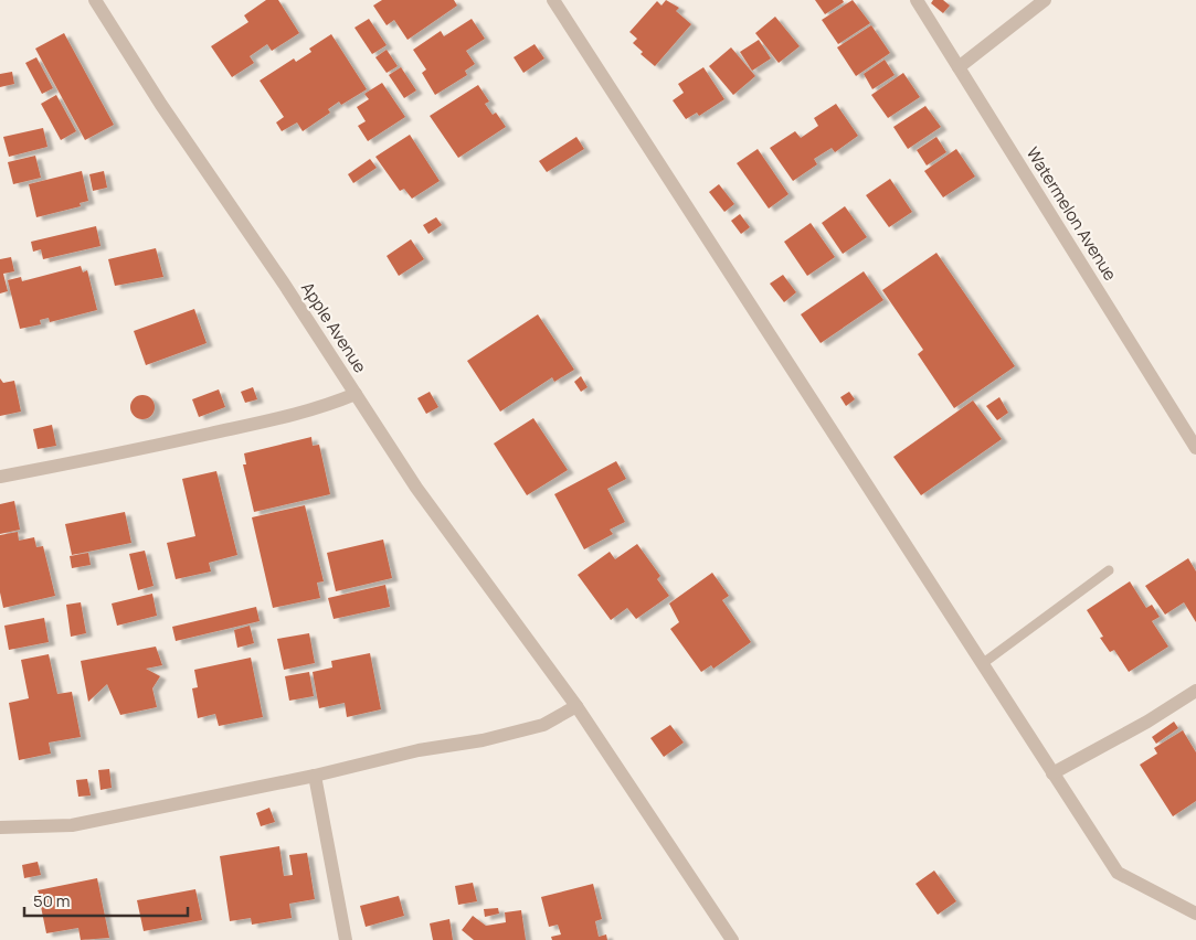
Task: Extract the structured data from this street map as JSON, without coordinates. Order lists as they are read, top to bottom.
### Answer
{
  "streets": {
    "street": ["Watermelon Avenue", "Apple Avenue"]
  },
  "scale_bar": "50 m"
}
